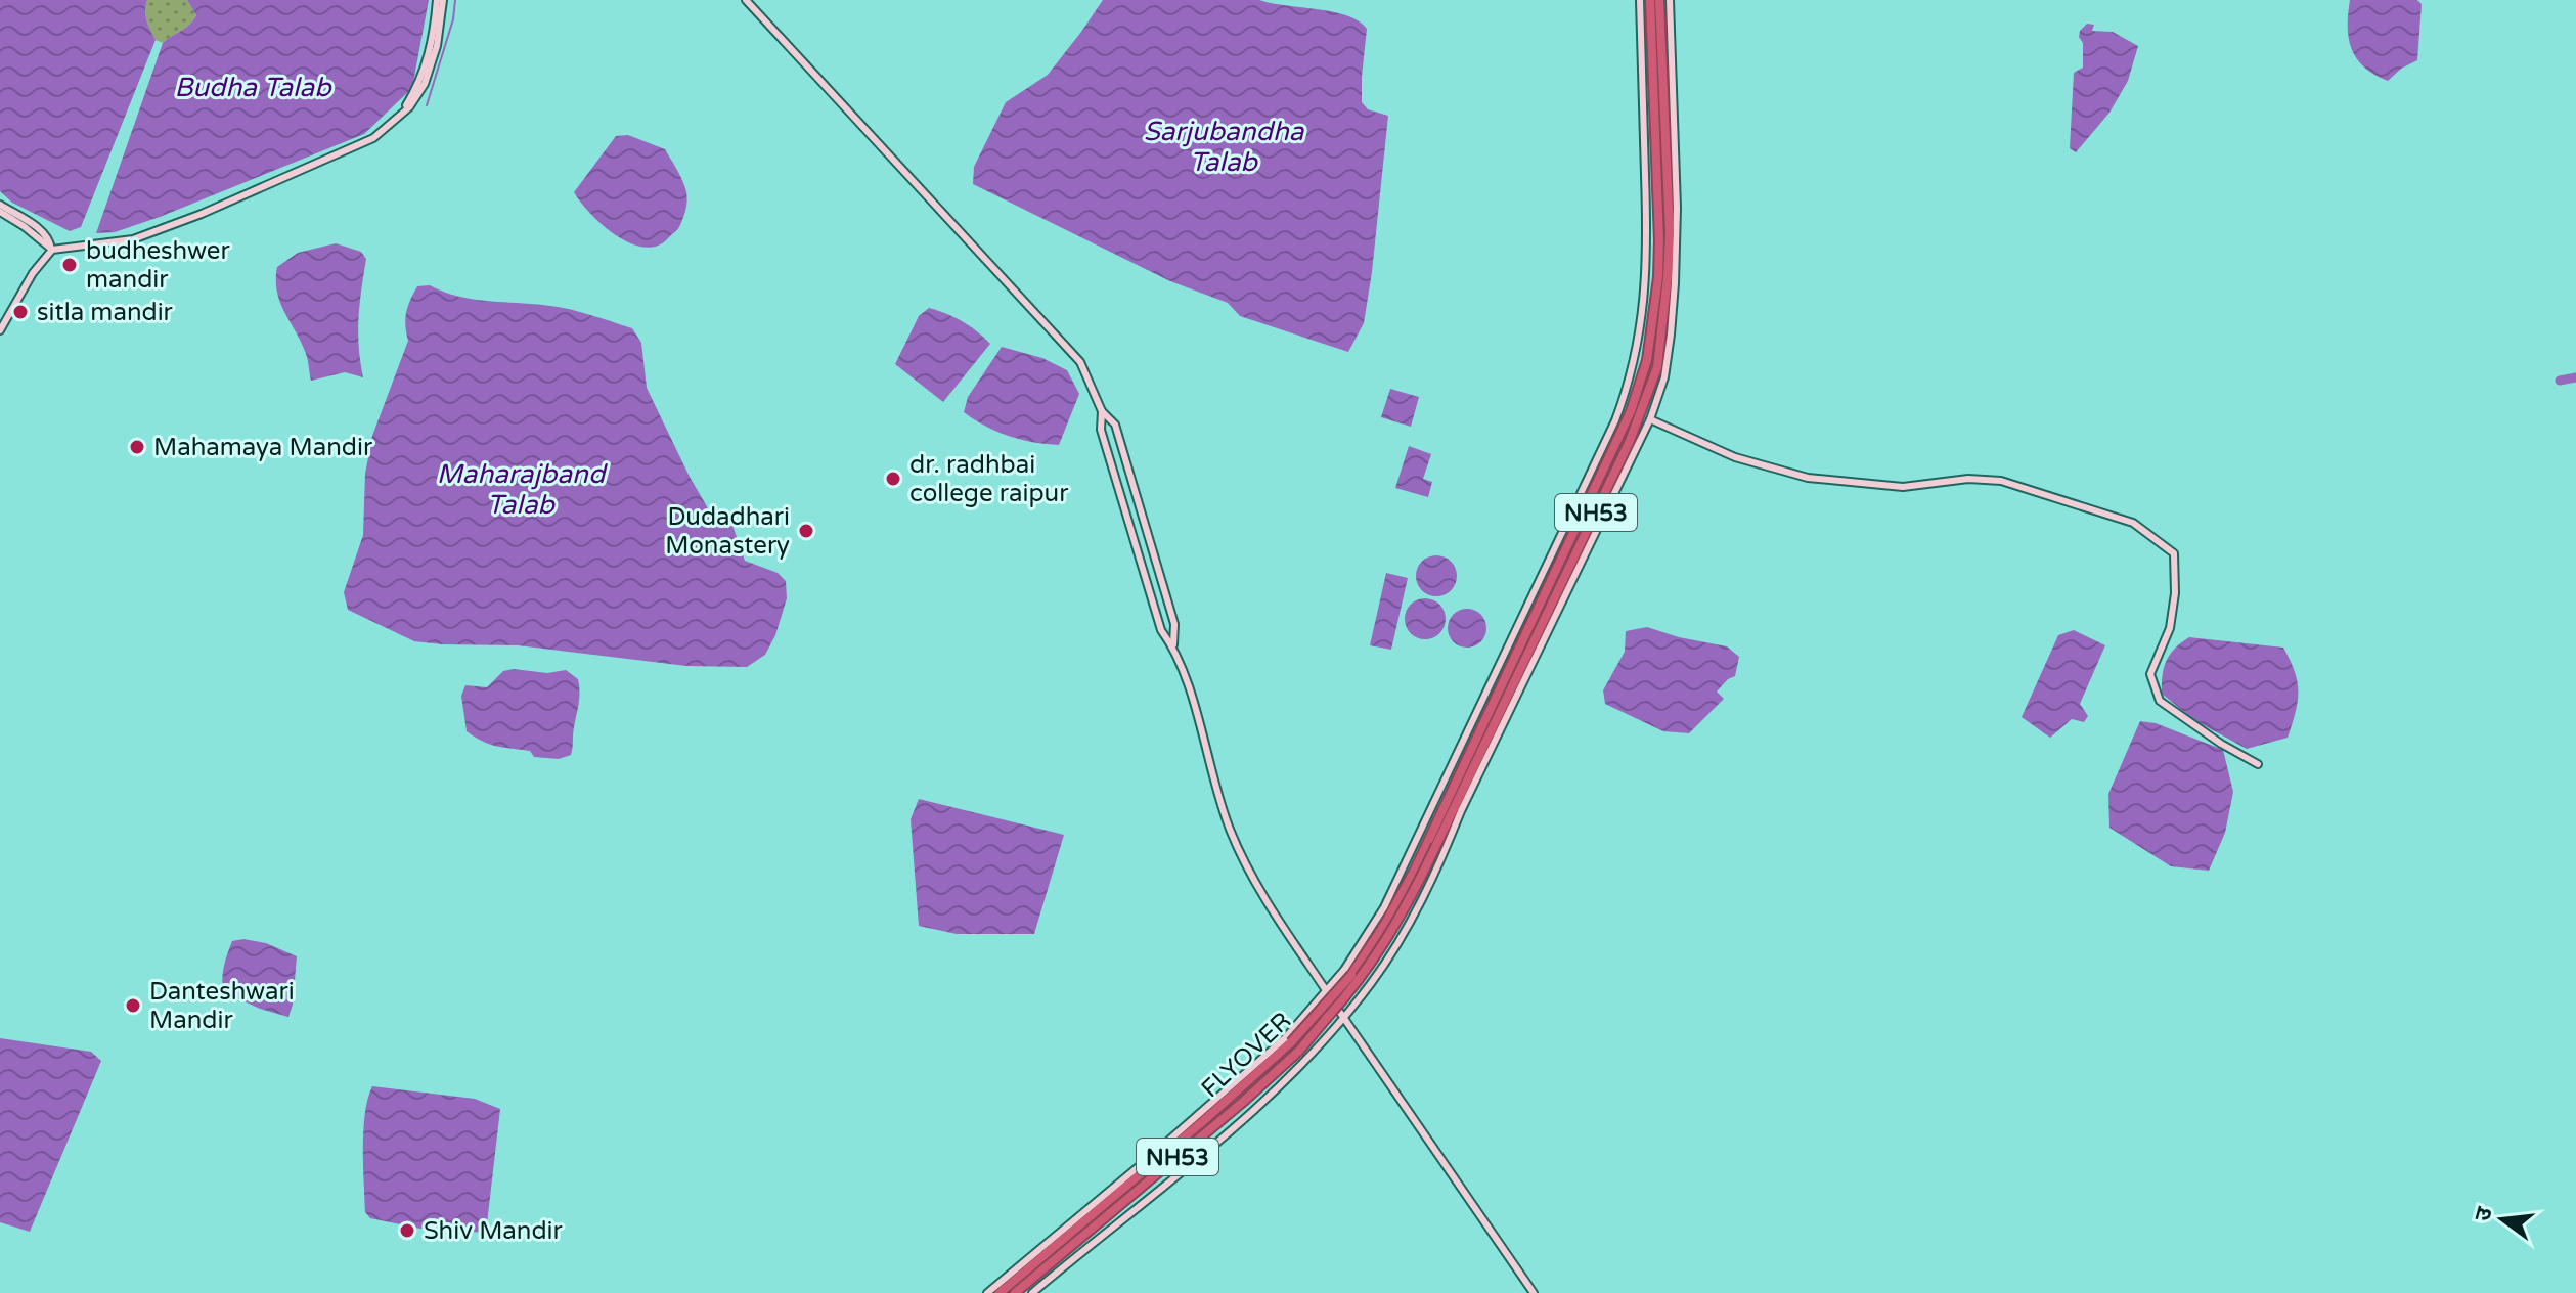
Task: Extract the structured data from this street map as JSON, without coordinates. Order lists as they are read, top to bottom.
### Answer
{
  "streets": {
    "highway": ["NH53", "FLYOVER"]
  },
  "crossings": [
    ["NH53", "FLYOVER"]
  ],
  "water": ["Budha Talab", "Sarjubandha Talab", "Maharajband Talab"],
  "places": [
    "budheshwer mandir",
    "sitla mandir",
    "Mahamaya Mandir",
    "dr. radhbai college raipur",
    "Dudadhari Monastery",
    "Danteshwari Mandir",
    "Shiv Mandir"
  ],
  "north": "left"
}
